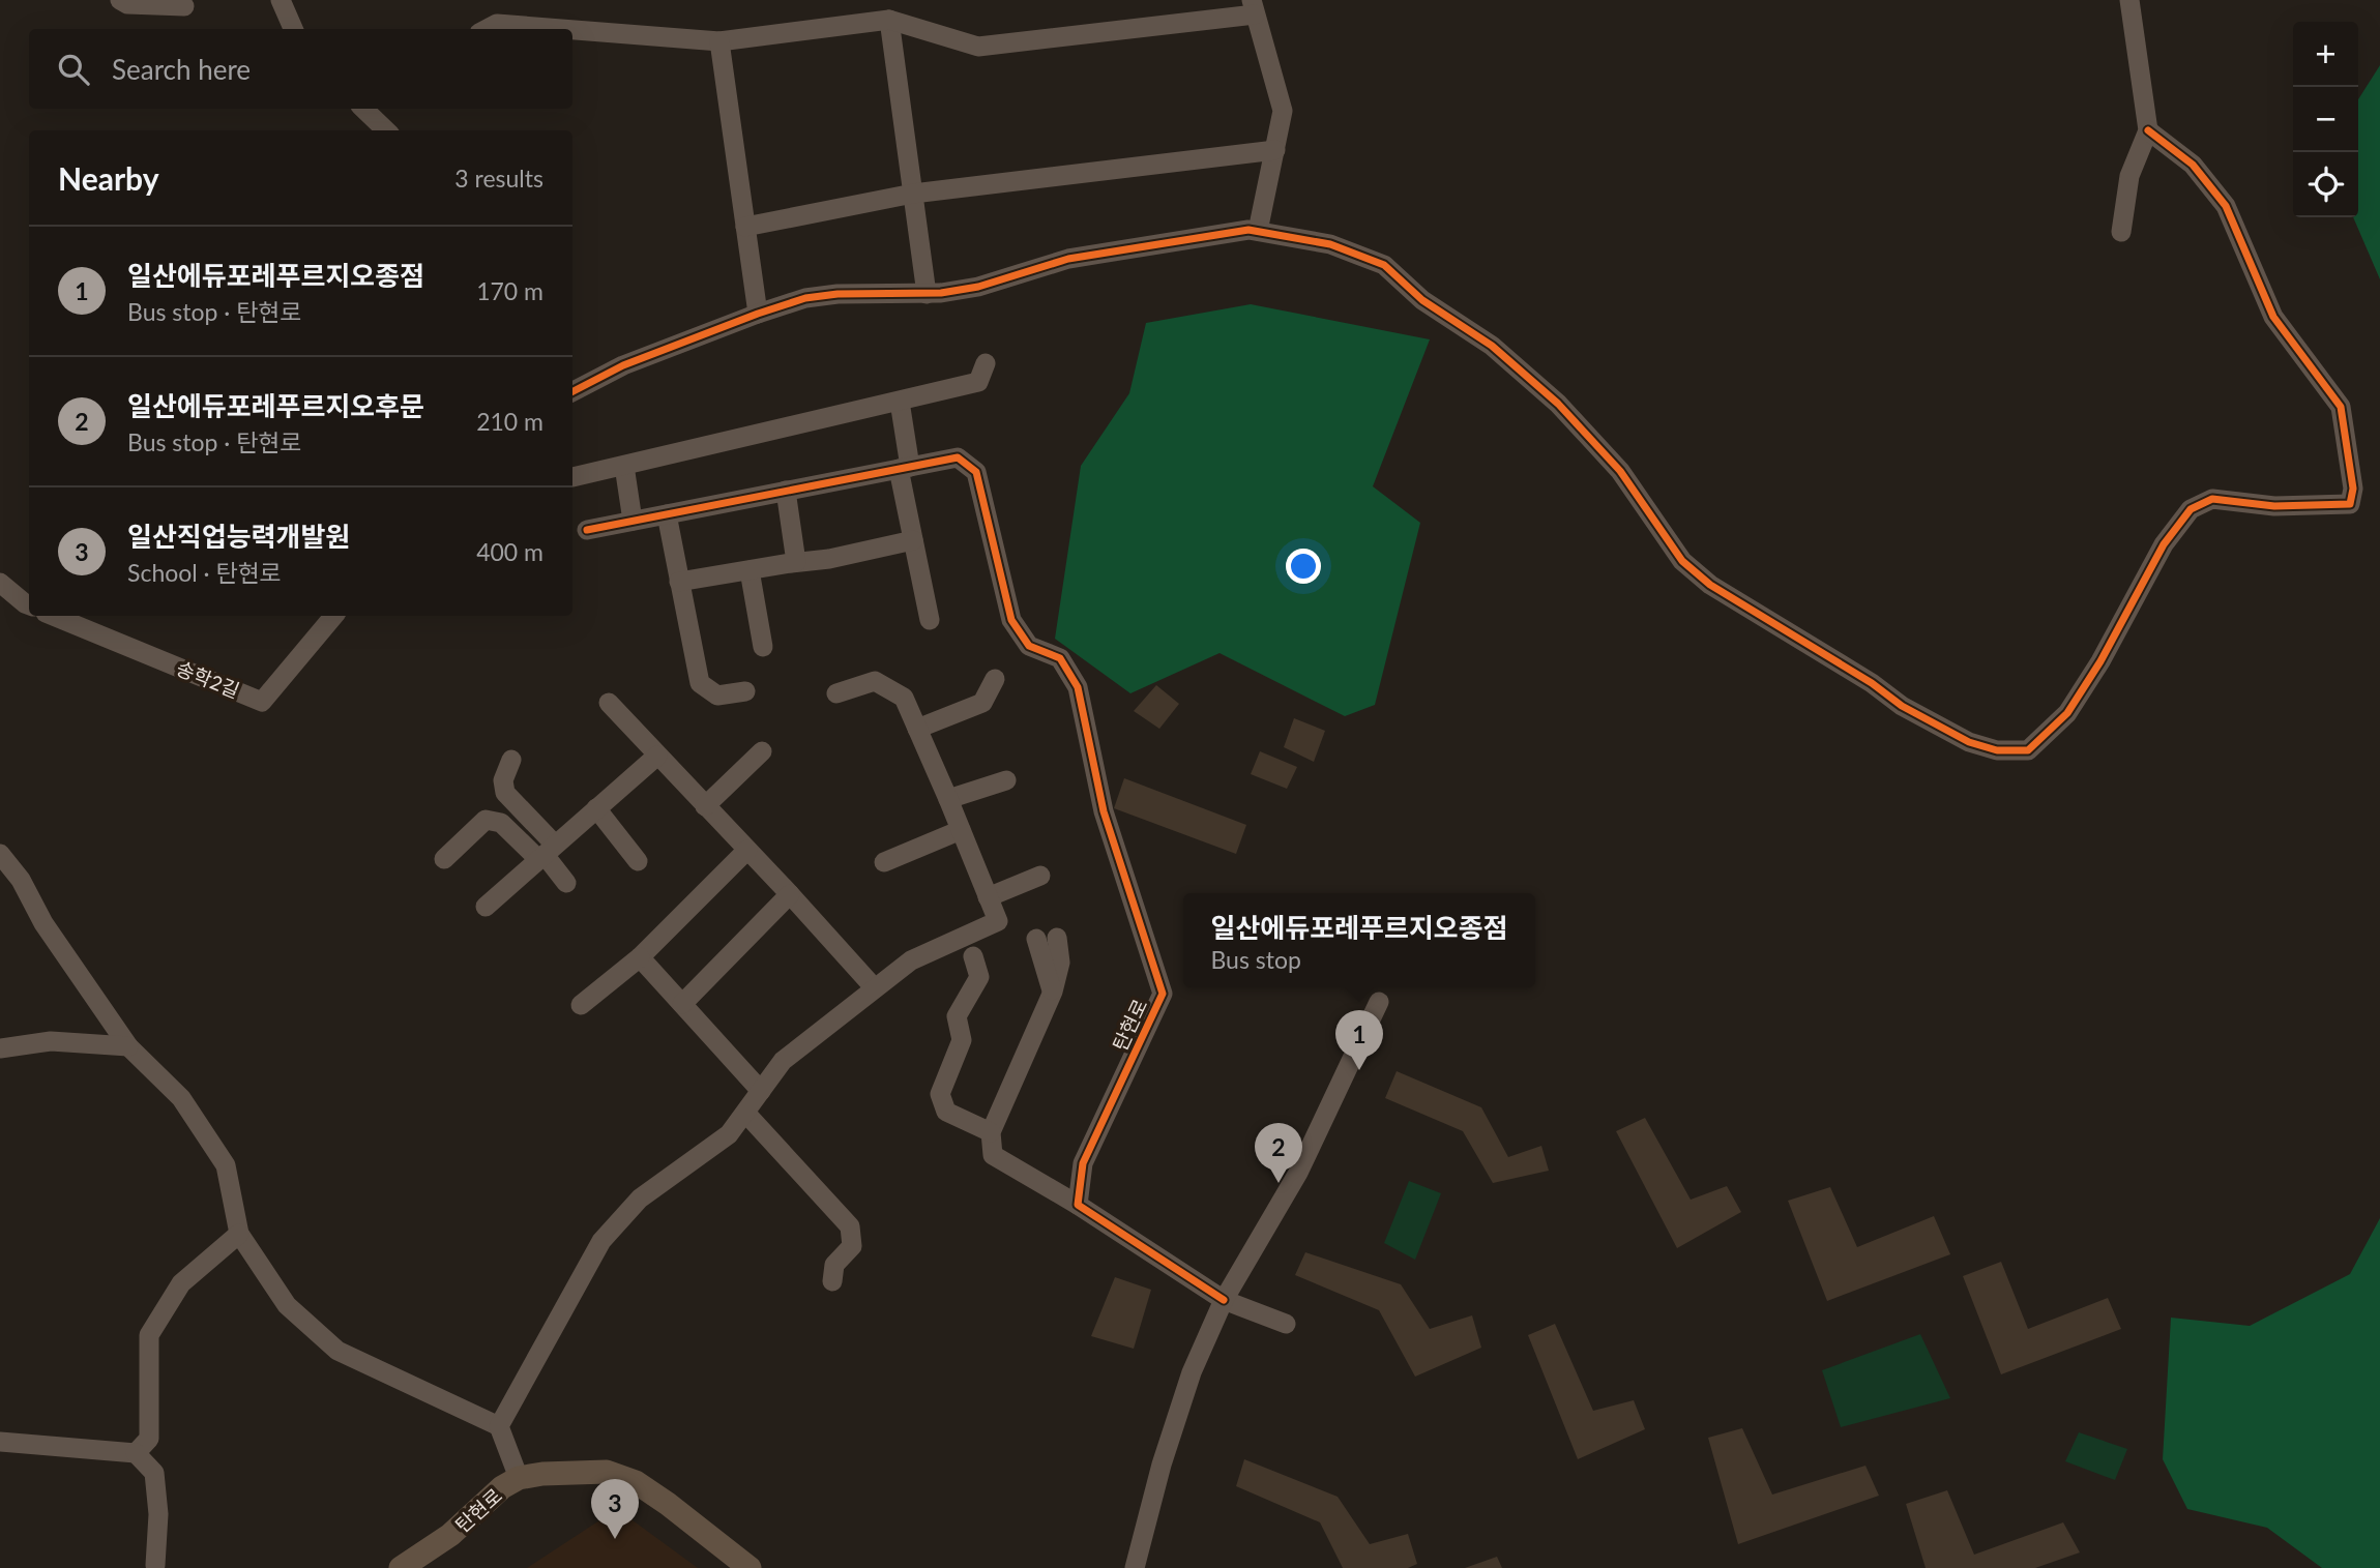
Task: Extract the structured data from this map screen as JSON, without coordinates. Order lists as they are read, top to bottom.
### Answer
{
  "streets": {
    "main road": ["탄현로"],
    "street": ["송학2길"]
  },
  "page": {
    "map_buttons": ["+", "−"],
    "search": "Search here",
    "heading": ["Nearby", "3 results"],
    "list": [
      {
        "mark": "1",
        "name": "일산에듀포레푸르지오종점",
        "note": "Bus stop · 탄현로",
        "value": "170 m"
      },
      {
        "mark": "2",
        "name": "일산에듀포레푸르지오후문",
        "note": "Bus stop · 탄현로",
        "value": "210 m"
      },
      {
        "mark": "3",
        "name": "일산직업능력개발원",
        "note": "School · 탄현로",
        "value": "400 m"
      }
    ],
    "popup": ["일산에듀포레푸르지오종점", "Bus stop"],
    "pins": ["1", "2", "3"]
  }
}
